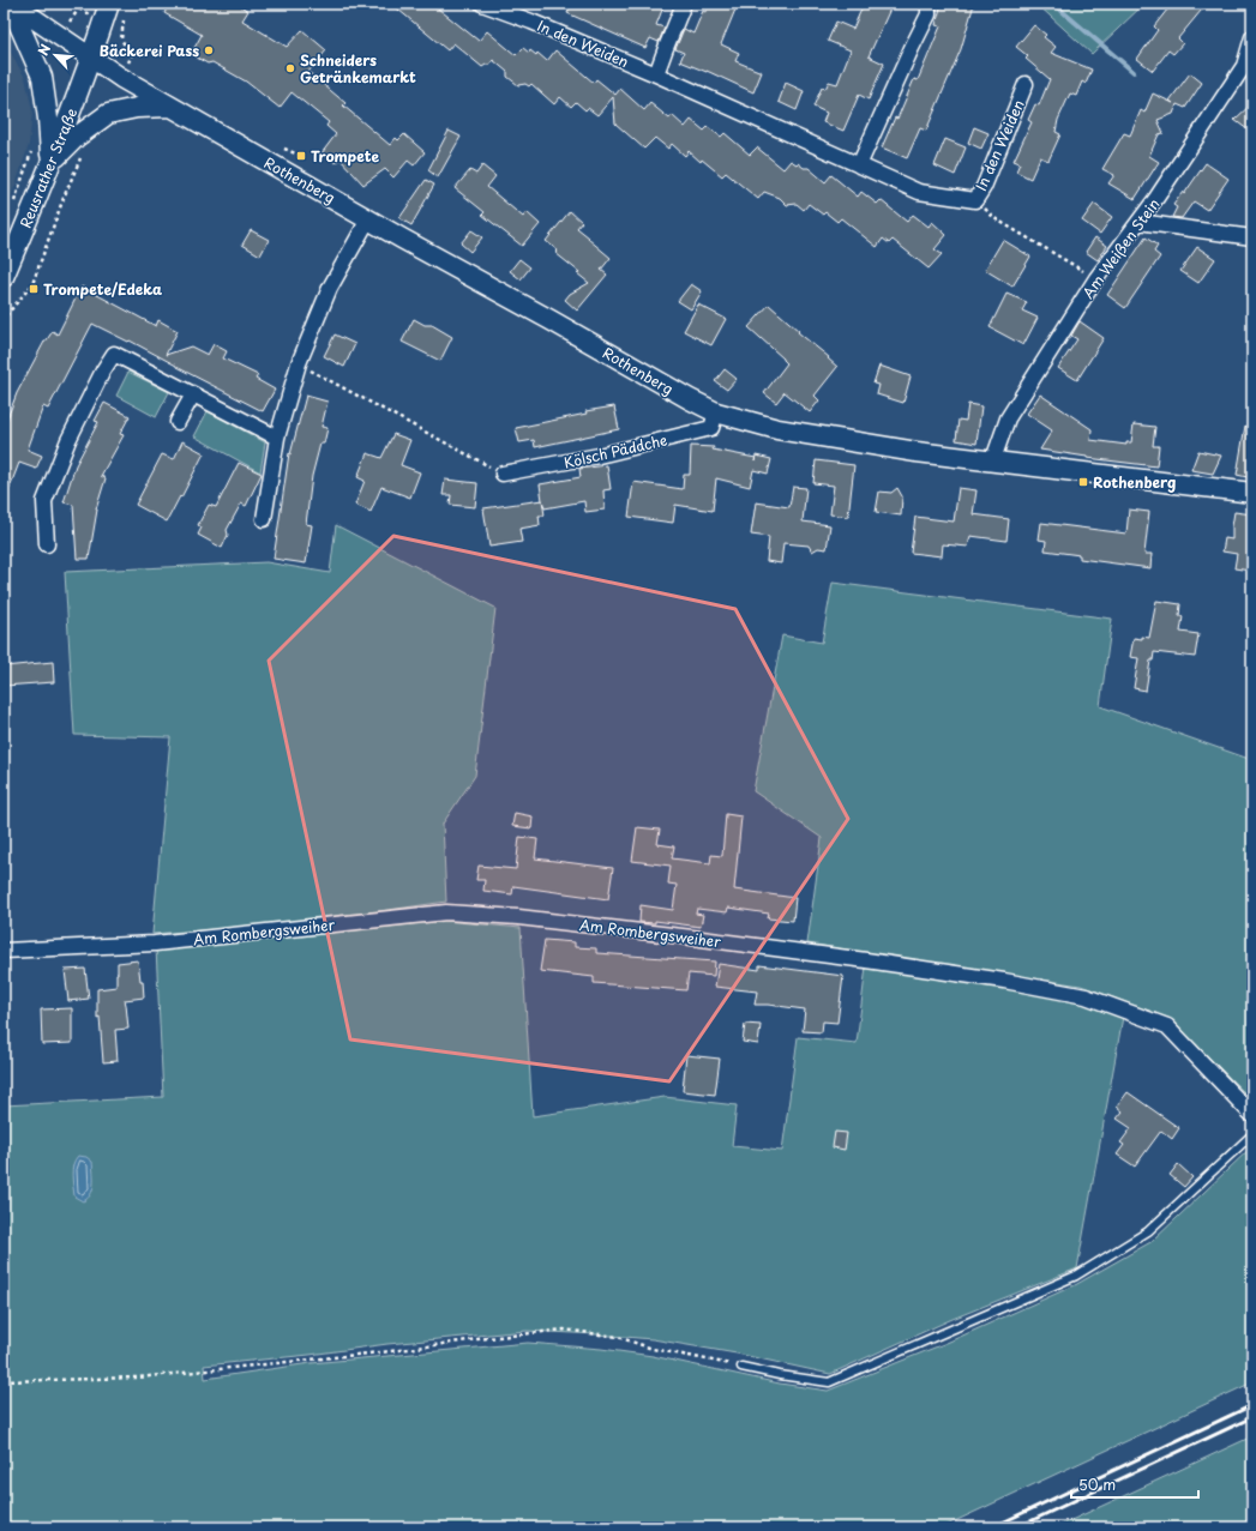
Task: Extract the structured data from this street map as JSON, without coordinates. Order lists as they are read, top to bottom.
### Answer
{
  "streets": {
    "street": [
      "In den Weiden",
      "Reusrather Straße",
      "Rothenberg",
      "Am Weißen Stein",
      "Kölsch Päddche",
      "Am Rombergsweiher"
    ]
  },
  "crossings": [
    ["Reusrather Straße", "Rothenberg"],
    ["Rothenberg", "Am Weißen Stein"],
    ["Rothenberg", "Kölsch Päddche"]
  ],
  "places": {
    "other": ["Bäckerei Pass", "Schneiders Getränkemarkt"],
    "transit": ["Trompete", "Trompete/Edeka", "Rothenberg"]
  },
  "scale_bar": "50 m",
  "north": "top left"
}
